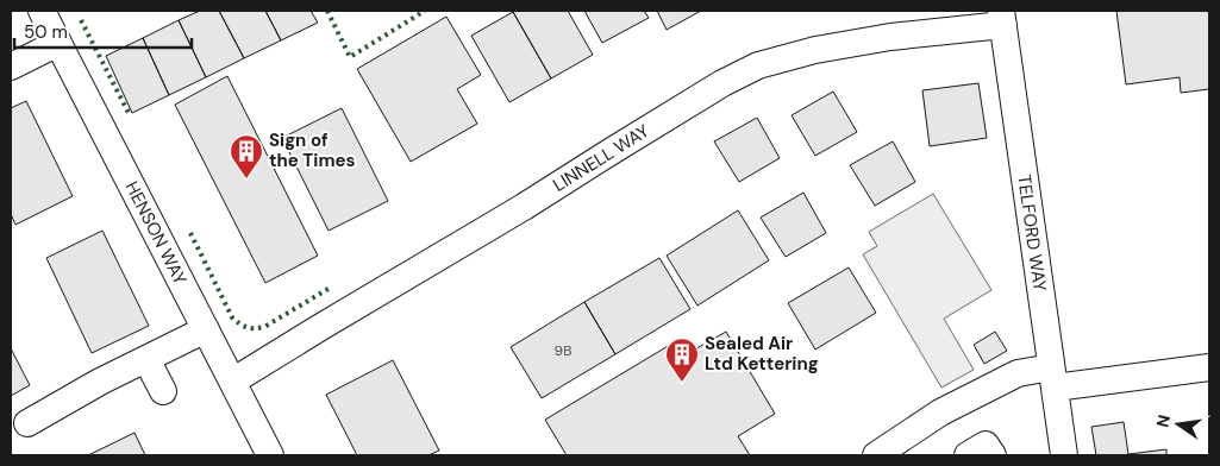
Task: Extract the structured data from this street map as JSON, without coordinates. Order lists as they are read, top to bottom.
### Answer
{
  "streets": {
    "street": ["LINNELL WAY", "HENSON WAY", "TELFORD WAY"]
  },
  "crossings": [
    ["LINNELL WAY", "HENSON WAY"],
    ["LINNELL WAY", "TELFORD WAY"]
  ],
  "places": {
    "building": ["Sign of the Times", "Sealed Air Ltd Kettering"]
  },
  "house_numbers": ["9B"],
  "scale_bar": "50 m",
  "north": "left"
}
